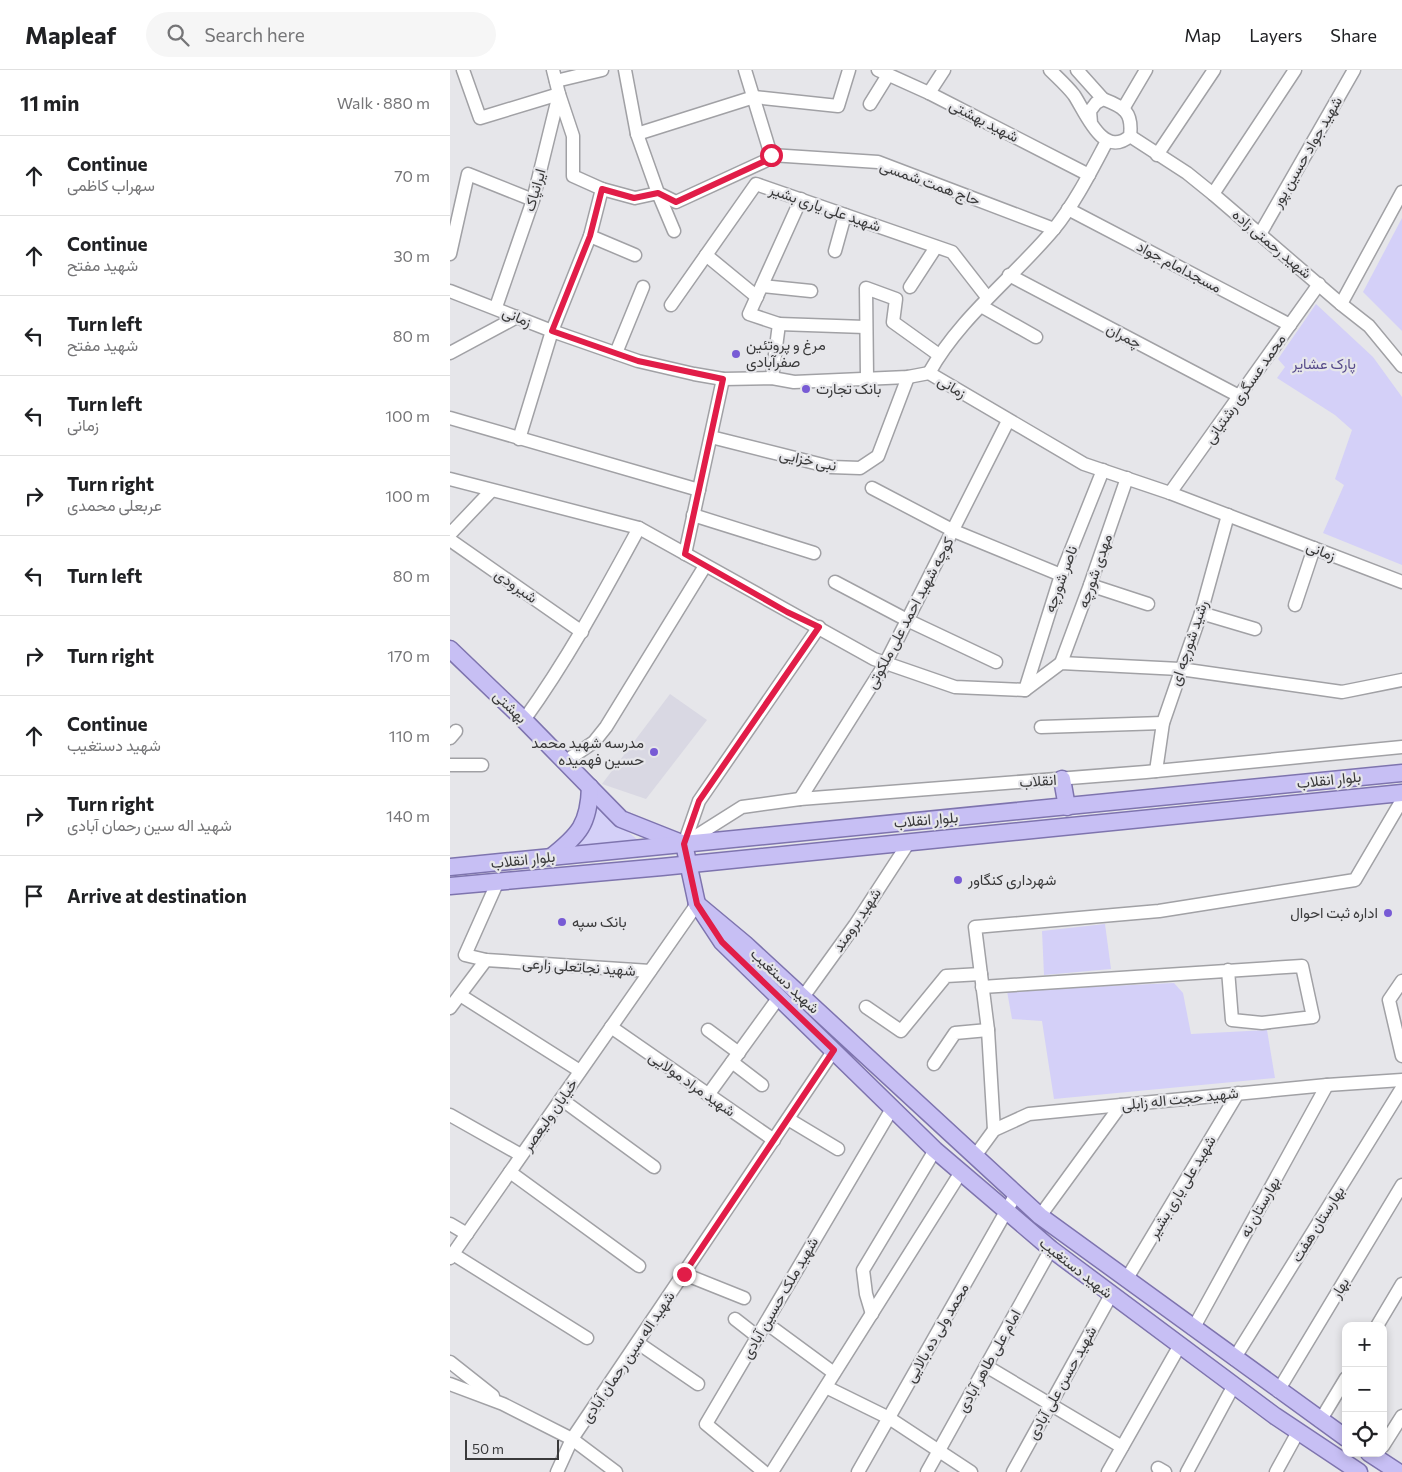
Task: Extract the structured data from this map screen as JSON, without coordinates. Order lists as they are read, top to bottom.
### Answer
{
  "streets": {
    "main road": ["بهشتی", "بلوار انقلاب", "شهید دستغیب"],
    "street": [
      "شهید بهشتی",
      "شهید جواد حسین پور",
      "حاج همت شمسی",
      "ایرانپاک",
      "شهید علی یاری بشیر",
      "شهید رحمتی زاده",
      "مسجدامام جواد",
      "زمانی",
      "چمران",
      "محمد عسگری رشتیانی",
      "نبی خزایی",
      "مهدی شورچه",
      "ناصر شورچه",
      "شیرودی",
      "کوچه شهید احمد علی ملکوتی",
      "رشید شورچه ای",
      "انقلاب",
      "شهید برومند",
      "شهید نجاتعلی زارعی",
      "شهید مراد مولایی",
      "شهید حجت اله زابلی",
      "خیابان ولیعصر",
      "بهارستان نه",
      "بهارستان هفت",
      "بهار",
      "شهید ملک حسین آبادی",
      "محمد ولی ده بالایی",
      "شهید اله سین رحمان آبادی",
      "امام علی طاهر آبادی",
      "شهید حسن علی آبادی"
    ]
  },
  "crossings": [
    ["شهید جواد حسین پور", "شهید رحمتی زاده"],
    ["ایرانپاک", "زمانی"],
    ["شهید علی یاری بشیر", "شهید دستغیب"],
    ["شهید علی یاری بشیر", "شهید حجت اله زابلی"],
    ["شهید رحمتی زاده", "محمد عسگری رشتیانی"],
    ["مسجدامام جواد", "محمد عسگری رشتیانی"],
    ["زمانی", "محمد عسگری رشتیانی"],
    ["زمانی", "نبی خزایی"],
    ["زمانی", "مهدی شورچه"],
    ["زمانی", "ناصر شورچه"],
    ["زمانی", "کوچه شهید احمد علی ملکوتی"],
    ["زمانی", "رشید شورچه ای"],
    ["چمران", "محمد عسگری رشتیانی"],
    ["کوچه شهید احمد علی ملکوتی", "انقلاب"],
    ["رشید شورچه ای", "انقلاب"],
    ["بهشتی", "بلوار انقلاب"],
    ["بهشتی", "انقلاب"],
    ["بلوار انقلاب", "انقلاب"],
    ["بلوار انقلاب", "شهید برومند"],
    ["بلوار انقلاب", "شهید نجاتعلی زارعی"],
    ["شهید برومند", "شهید دستغیب"],
    ["شهید نجاتعلی زارعی", "شهید دستغیب"],
    ["شهید نجاتعلی زارعی", "خیابان ولیعصر"],
    ["شهید دستغیب", "شهید حجت اله زابلی"],
    ["شهید دستغیب", "بهارستان نه"],
    ["شهید دستغیب", "بهارستان هفت"],
    ["شهید دستغیب", "بهار"],
    ["شهید دستغیب", "شهید ملک حسین آبادی"],
    ["شهید دستغیب", "محمد ولی ده بالایی"],
    ["شهید دستغیب", "شهید اله سین رحمان آبادی"],
    ["شهید دستغیب", "امام علی طاهر آبادی"],
    ["شهید دستغیب", "شهید حسن علی آبادی"],
    ["شهید مراد مولایی", "خیابان ولیعصر"],
    ["شهید مراد مولایی", "شهید اله سین رحمان آبادی"],
    ["شهید حجت اله زابلی", "بهارستان نه"]
  ],
  "parks": ["پارک عشایر"],
  "places": [
    "مرغ و پروتئین صفرآبادی",
    "بانک تجارت",
    "مدرسه شهید محمد حسین فهمیده",
    "شهرداری کنگاور",
    "اداره ثبت احوال",
    "بانک سپه"
  ],
  "scale_bar": "50 m",
  "page": {
    "header": "Mapleaf",
    "search": "Search here",
    "nav": ["Map", "Layers", "Share"],
    "heading": ["11 min", "Walk · 880 m"],
    "list": [
      ["Continue", "سهراب کاظمی", "70 m"],
      ["Continue", "شهید مفتح", "30 m"],
      ["Turn left", "شهید مفتح", "80 m"],
      ["Turn left", "زمانی", "100 m"],
      ["Turn right", "عربعلی محمدی", "100 m"],
      ["Turn left", "80 m"],
      ["Turn right", "170 m"],
      ["Continue", "شهید دستغیب", "110 m"],
      ["Turn right", "شهید اله سین رحمان آبادی", "140 m"],
      "Arrive at destination"
    ],
    "map_buttons": ["+", "−"],
    "scale": "50 m"
  }
}
